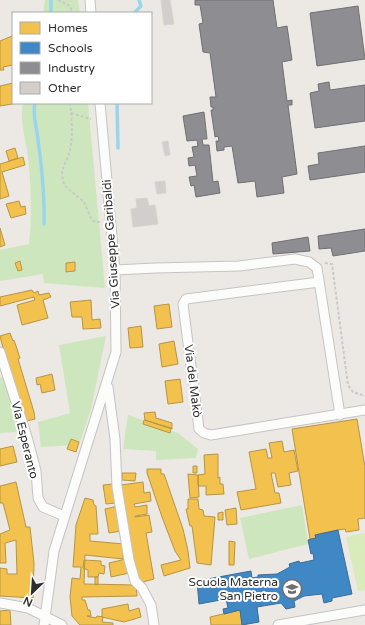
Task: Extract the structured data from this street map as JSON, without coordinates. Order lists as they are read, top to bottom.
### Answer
{
  "streets": {
    "street": ["Via Giuseppe Garibaldi", "Via del Makò", "Via Esperanto"]
  },
  "crossings": [
    ["Via Giuseppe Garibaldi", "Via Esperanto"]
  ],
  "places": {
    "school or university": ["Scuola Materna San Pietro"]
  },
  "legend": [
    "Homes",
    "Schools",
    "Industry",
    "Other"
  ],
  "north": "bottom left"
}
